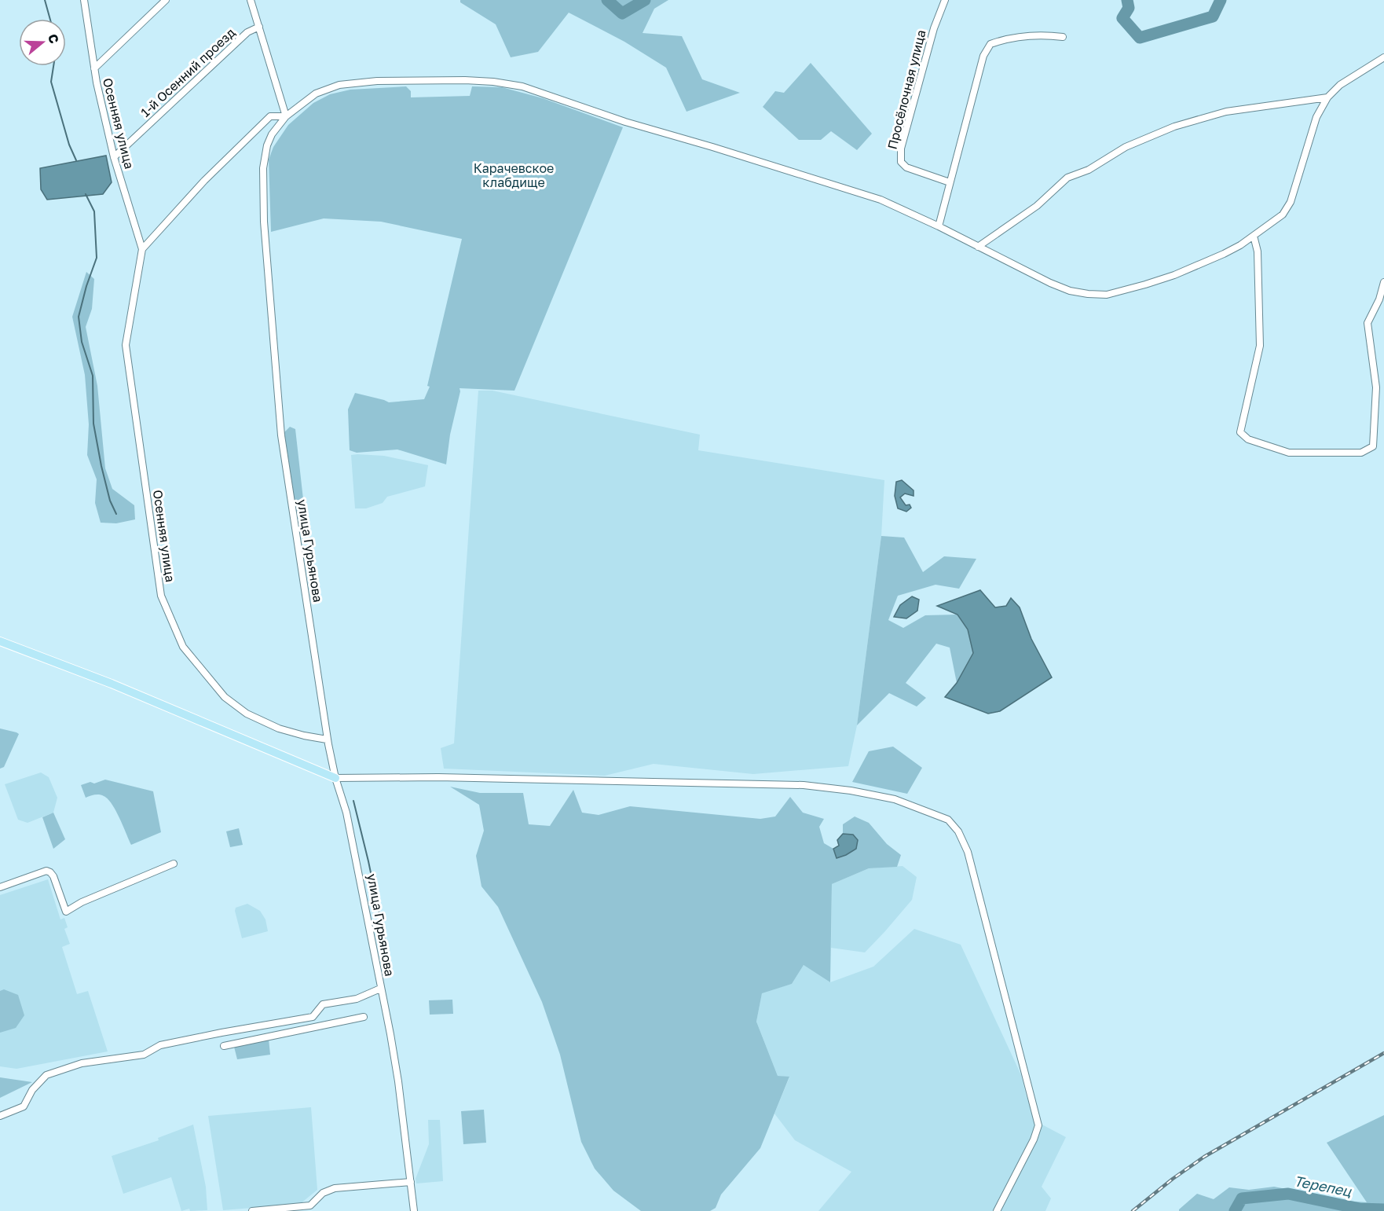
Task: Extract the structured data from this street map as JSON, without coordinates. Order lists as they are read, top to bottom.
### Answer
{
  "streets": {
    "street": [
      "1-й Осенний проезд",
      "Просёлочная улица",
      "Осенняя улица",
      "улица Гурьянова"
    ]
  },
  "crossings": [
    ["1-й Осенний проезд", "Осенняя улица"],
    ["Осенняя улица", "улица Гурьянова"]
  ],
  "water": ["Терепец"],
  "parks": ["Карачевское клабдище"],
  "north": "right"
}
